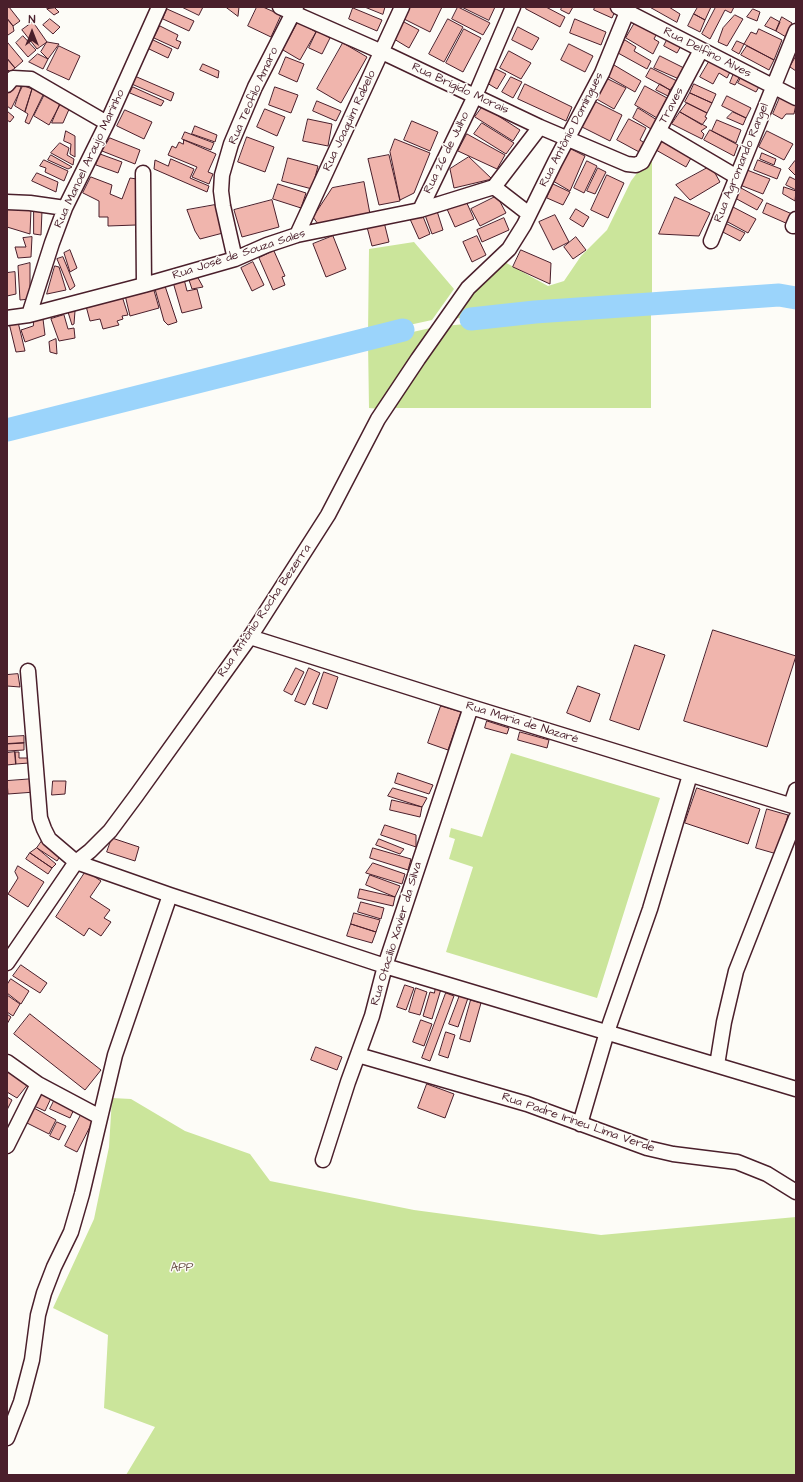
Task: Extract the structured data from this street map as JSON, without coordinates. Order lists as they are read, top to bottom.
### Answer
{
  "streets": {
    "street": [
      "Rua Delfino Alves",
      "Rua Brígido Morais",
      "Rua Teofilo Amaro",
      "Traves",
      "Rua Joaquim Rabelo",
      "Rua Antônio Domingues",
      "Rua 26 de Julho",
      "Rua Manoel Araujo Marinho",
      "Rua Agromando Rangel",
      "Rua José de Souza Sales",
      "Rua Antônio Rocha Bezerra",
      "Rua Maria de Nazaré",
      "Rua Otacílio Xavier da Silva",
      "Rua Padre Irineu Lima Verde"
    ]
  },
  "crossings": [
    ["Rua Delfino Alves", "Traves"],
    ["Rua Delfino Alves", "Rua Antônio Domingues"],
    ["Rua Delfino Alves", "Rua Agromando Rangel"],
    ["Rua Brígido Morais", "Rua Teofilo Amaro"],
    ["Rua Brígido Morais", "Traves"],
    ["Rua Brígido Morais", "Rua Joaquim Rabelo"],
    ["Rua Brígido Morais", "Rua Antônio Domingues"],
    ["Rua Brígido Morais", "Rua 26 de Julho"],
    ["Rua Teofilo Amaro", "Rua José de Souza Sales"],
    ["Rua Joaquim Rabelo", "Rua José de Souza Sales"],
    ["Rua Antônio Domingues", "Rua Antônio Rocha Bezerra"],
    ["Rua 26 de Julho", "Rua José de Souza Sales"],
    ["Rua Manoel Araujo Marinho", "Rua José de Souza Sales"],
    ["Rua Antônio Rocha Bezerra", "Rua Maria de Nazaré"],
    ["Rua Maria de Nazaré", "Rua Otacílio Xavier da Silva"],
    ["Rua Otacílio Xavier da Silva", "Rua Padre Irineu Lima Verde"]
  ],
  "parks": ["APP"],
  "north": "top"
}
